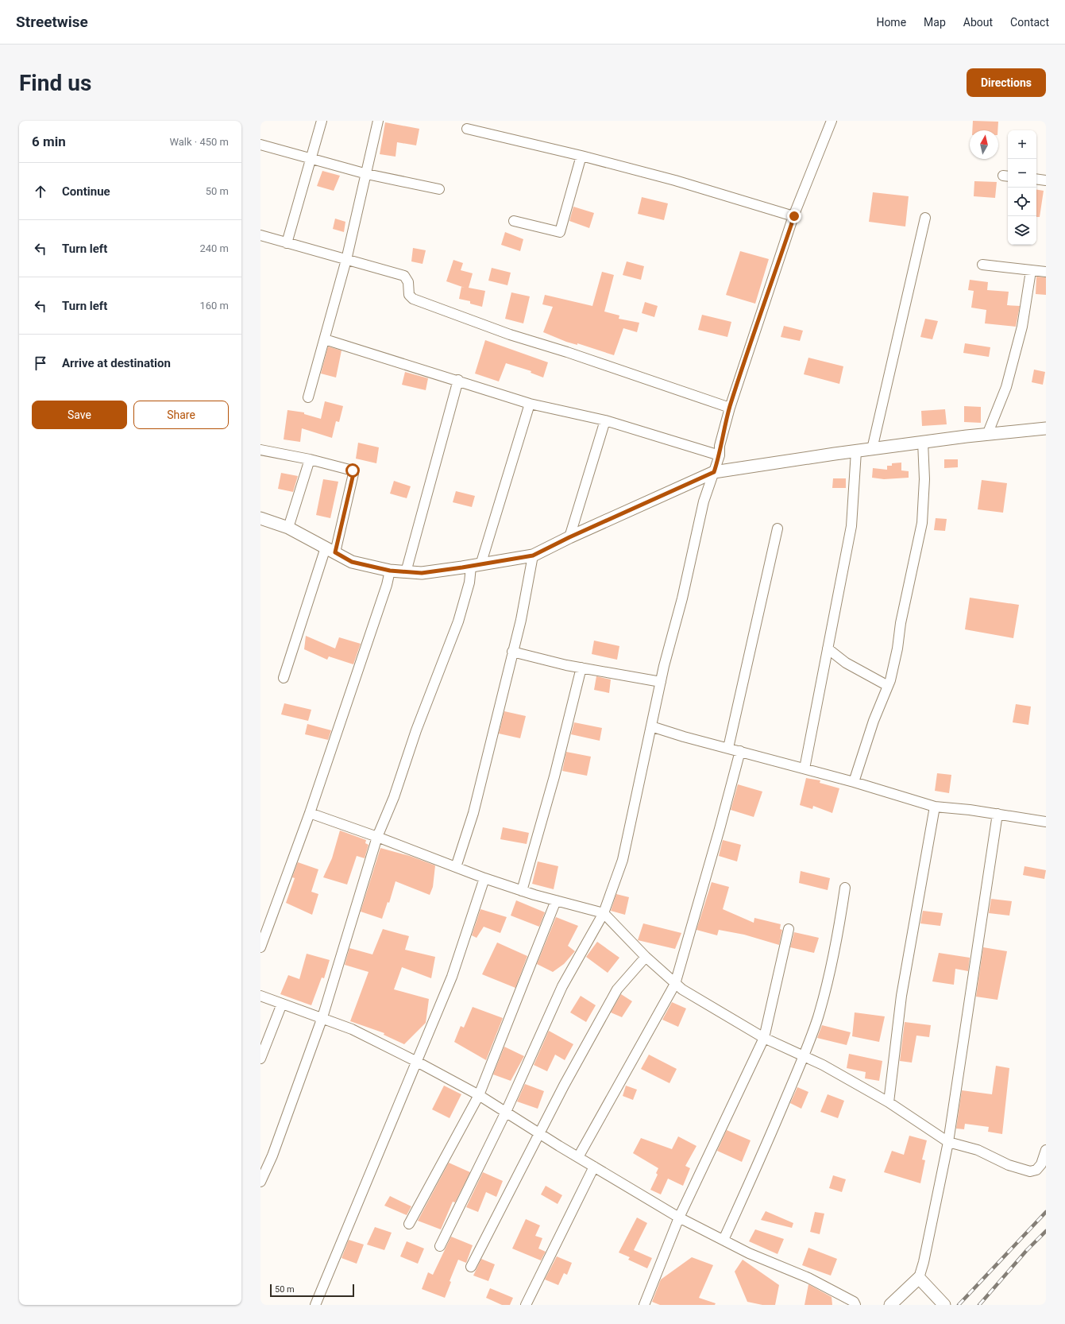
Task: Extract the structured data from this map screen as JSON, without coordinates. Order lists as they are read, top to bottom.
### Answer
{
  "scale_bar": "50 m",
  "north": "top",
  "page": {
    "header": "Streetwise",
    "nav": [
      "Home",
      "Map",
      "About",
      "Contact"
    ],
    "buttons": [
      "Directions",
      ["Save", "Share"]
    ],
    "title": "Find us",
    "heading": ["6 min", "Walk · 450 m"],
    "map_buttons": ["+", "−"],
    "list": [
      ["Continue", "50 m"],
      ["Turn left", "240 m"],
      ["Turn left", "160 m"],
      "Arrive at destination"
    ],
    "scale": "50 m"
  }
}
